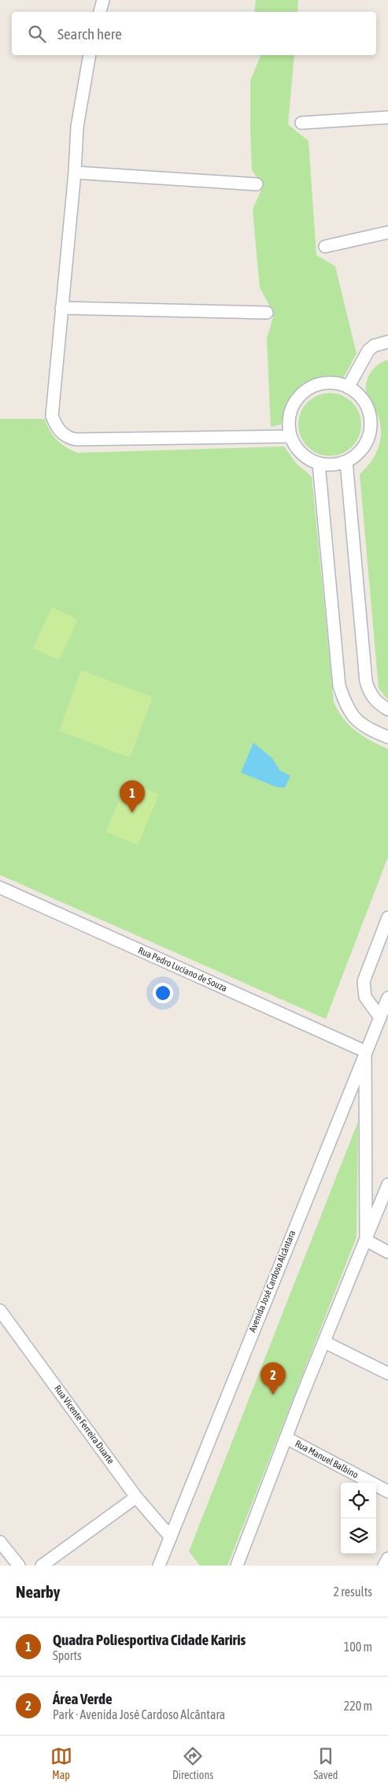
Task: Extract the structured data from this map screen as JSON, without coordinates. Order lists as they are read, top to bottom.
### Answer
{
  "streets": {
    "street": [
      "Rua Pedro Luciano de Souza",
      "Avenida José Cardoso Alcântara",
      "Rua Vicente Ferreira Duarte",
      "Rua Manuel Balbino"
    ]
  },
  "crossings": [
    ["Rua Pedro Luciano de Souza", "Avenida José Cardoso Alcântara"],
    ["Avenida José Cardoso Alcântara", "Rua Vicente Ferreira Duarte"]
  ],
  "page": {
    "search": "Search here",
    "pins": ["1", "2"],
    "heading": ["Nearby", "2 results"],
    "list": [
      {
        "mark": "1",
        "name": "Quadra Poliesportiva Cidade Kariris",
        "note": "Sports",
        "value": "100 m"
      },
      {
        "mark": "2",
        "name": "Área Verde",
        "note": "Park · Avenida José Cardoso Alcântara",
        "value": "220 m"
      }
    ],
    "nav": ["Map", "Directions", "Saved"]
  }
}
